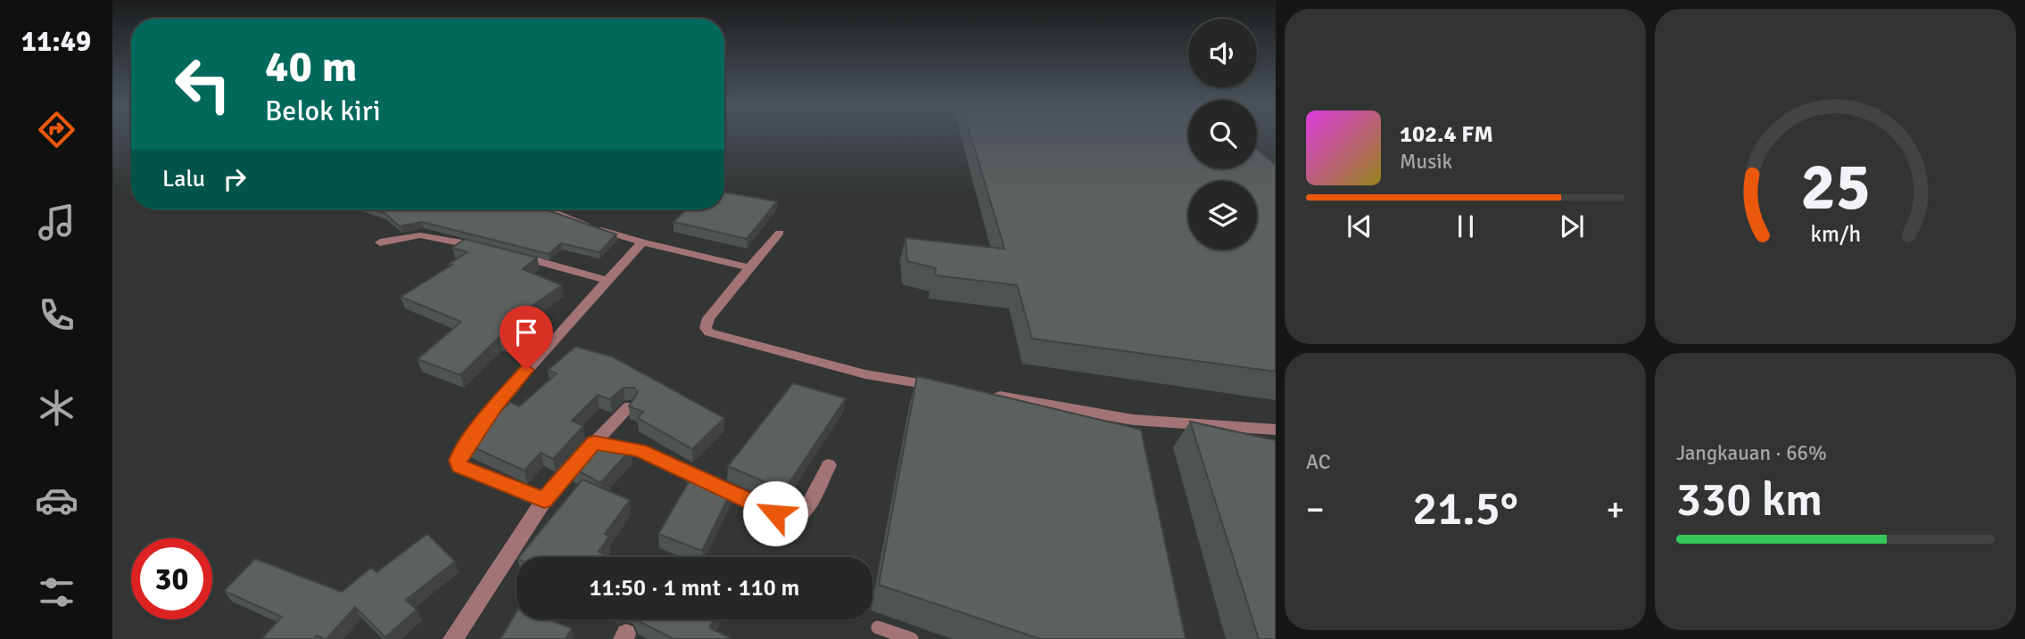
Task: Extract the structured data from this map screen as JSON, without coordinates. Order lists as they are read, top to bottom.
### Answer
{
  "page": {
    "tabs": "11:49",
    "turn": ["40 m", "Belok kiri"],
    "song": ["102.4 FM", "Musik"],
    "then": "Lalu",
    "tile": [
      "AC",
      ["Jangkauan · 66%", "330 km"]
    ],
    "heat": ["−", "21.5°", "+"],
    "limit": "30",
    "trip": "11:50 · 1 mnt · 110 m",
    "gauge": ["25", "km/h"]
  }
}
